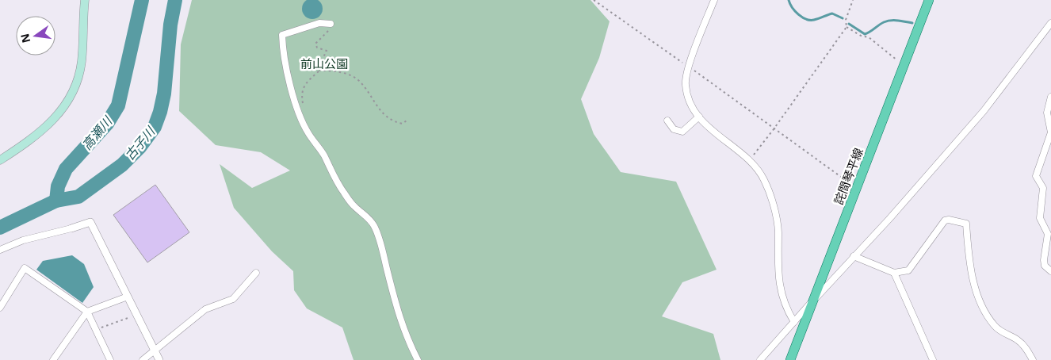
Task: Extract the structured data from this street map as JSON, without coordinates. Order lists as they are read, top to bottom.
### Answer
{
  "streets": {
    "main road": ["詫間琴平線"]
  },
  "water": ["高瀬川", "古子川"],
  "parks": ["前山公園"],
  "north": "left"
}
